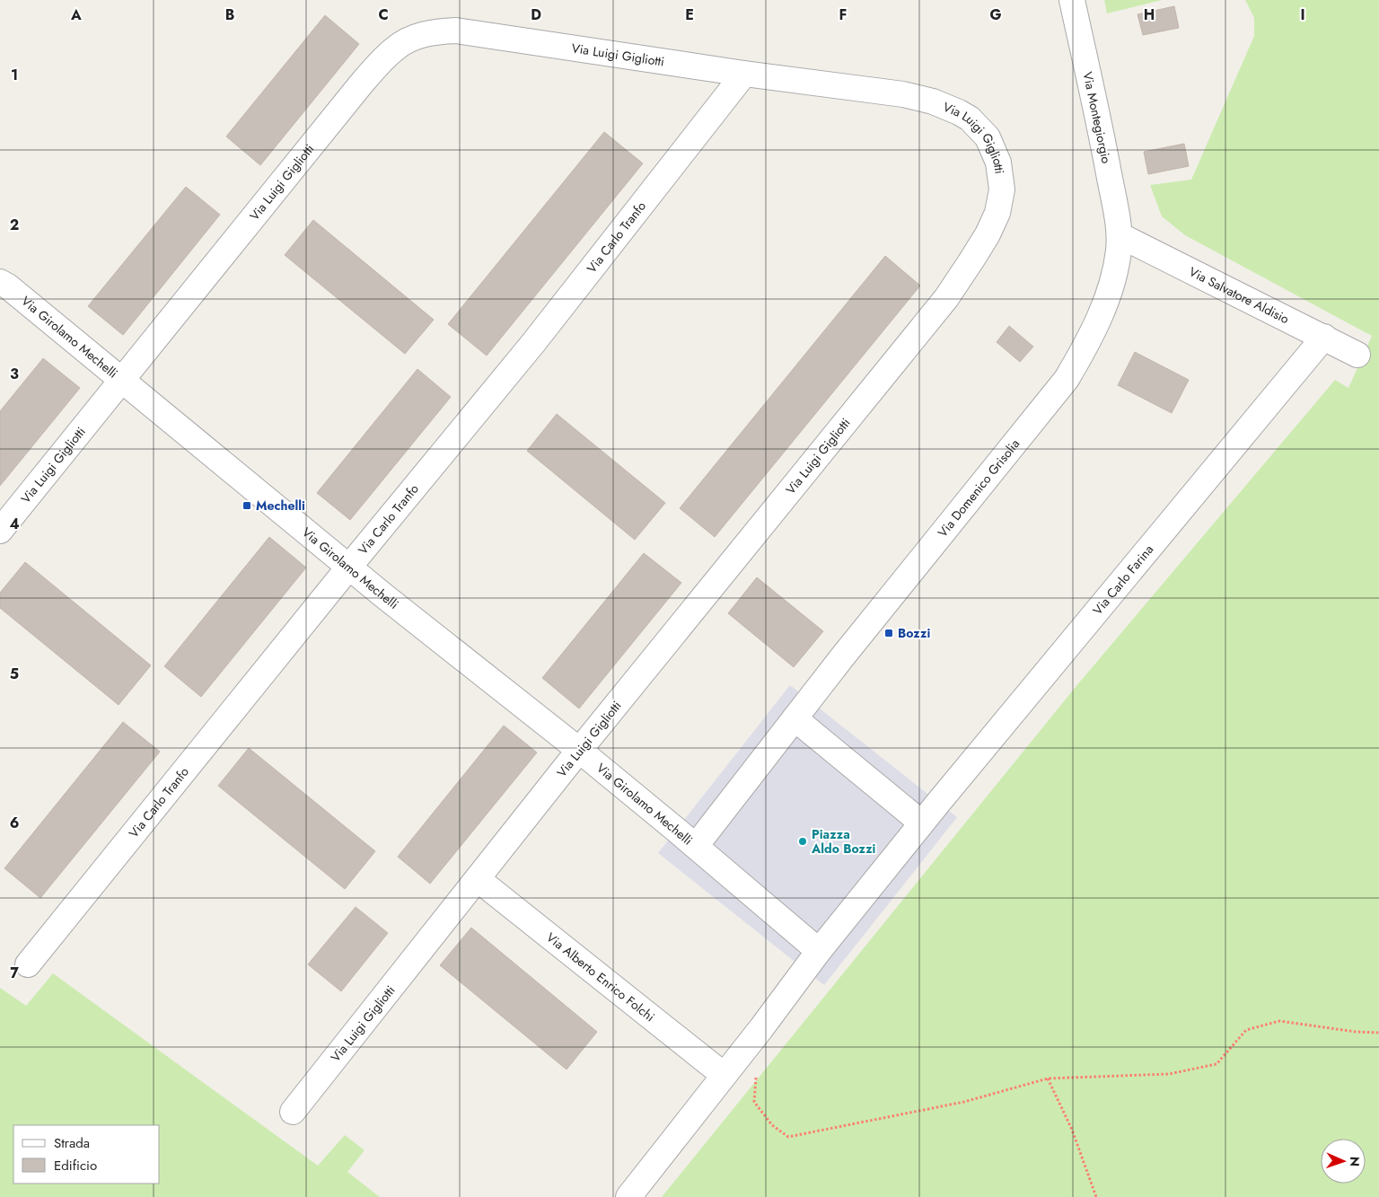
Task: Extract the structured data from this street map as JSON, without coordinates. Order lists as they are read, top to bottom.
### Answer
{
  "streets": {
    "street": [
      "Via Luigi Gigliotti",
      "Via Montegiorgio",
      "Via Carlo Tranfo",
      "Via Salvatore Aldisio",
      "Via Girolamo Mechelli",
      "Via Domenico Grisolia",
      "Via Carlo Farina",
      "Via Alberto Enrico Folchi"
    ]
  },
  "crossings": [
    ["Via Luigi Gigliotti", "Via Carlo Tranfo"],
    ["Via Luigi Gigliotti", "Via Girolamo Mechelli"],
    ["Via Luigi Gigliotti", "Via Alberto Enrico Folchi"],
    ["Via Montegiorgio", "Via Salvatore Aldisio"],
    ["Via Montegiorgio", "Via Domenico Grisolia"],
    ["Via Carlo Tranfo", "Via Girolamo Mechelli"],
    ["Via Salvatore Aldisio", "Via Domenico Grisolia"],
    ["Via Salvatore Aldisio", "Via Carlo Farina"]
  ],
  "places": {
    "transit": ["Mechelli", "Bozzi"],
    "other": ["Piazza Aldo Bozzi"]
  },
  "legend": ["Strada", "Edificio"],
  "north": "right",
  "grid": {
    "columns": [
      "A",
      "B",
      "C",
      "D",
      "E",
      "F",
      "G",
      "H",
      "I"
    ],
    "rows": [
      "1",
      "2",
      "3",
      "4",
      "5",
      "6",
      "7"
    ]
  }
}
